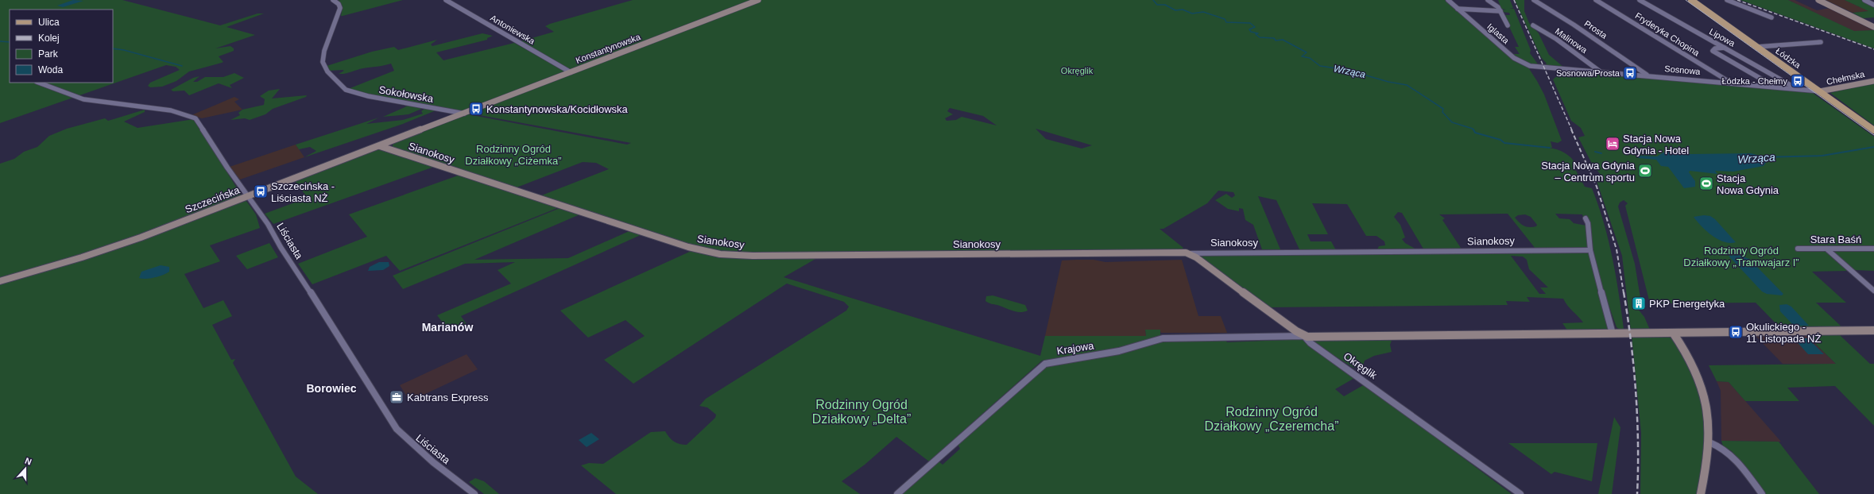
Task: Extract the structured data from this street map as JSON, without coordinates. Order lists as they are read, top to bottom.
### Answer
{
  "streets": {
    "main road": ["Łódzka"],
    "street": [
      "Antoniewska",
      "Prosta",
      "Iglasta",
      "Fryderyka Chopina",
      "Lipowa",
      "Malinowa",
      "Konstantynowska",
      "Sosnowa",
      "Chełmska",
      "Sokołowska",
      "Sianokosy",
      "Szczecińska",
      "Stara Baśń",
      "Liściasta",
      "Krajowa",
      "Okręglik"
    ]
  },
  "crossings": [
    ["Antoniewska", "Konstantynowska"],
    ["Prosta", "Sosnowa"],
    ["Iglasta", "Sosnowa"],
    ["Fryderyka Chopina", "Sosnowa"],
    ["Lipowa", "Sosnowa"],
    ["Malinowa", "Sosnowa"],
    ["Konstantynowska", "Sokołowska"],
    ["Konstantynowska", "Szczecińska"],
    ["Łódzka", "Sosnowa"],
    ["Łódzka", "Chełmska"],
    ["Sosnowa", "Chełmska"],
    ["Sokołowska", "Szczecińska"],
    ["Sianokosy", "Szczecińska"],
    ["Sianokosy", "Okręglik"],
    ["Szczecińska", "Liściasta"],
    ["Krajowa", "Okręglik"]
  ],
  "districts": ["Marianów", "Borowiec"],
  "water": ["Wrząca"],
  "parks": [
    "Okręglik",
    "Rodzinny Ogród Działkowy „Ciżemka”",
    "Rodzinny Ogród Działkowy „Tramwajarz I”",
    "Rodzinny Ogród Działkowy „Delta”",
    "Rodzinny Ogród Działkowy „Czeremcha”"
  ],
  "places": {
    "bus stop": [
      "Sosnowa/Prosta",
      "Łódzka - Chełmy",
      "Konstantynowska/Kocidłowska",
      "Szczecińska - Liściasta NŻ",
      "Okulickiego - 11 Listopada NŻ"
    ],
    "hotel": ["Stacja Nowa Gdynia - Hotel"],
    "sports": ["Stacja Nowa Gdynia – Centrum sportu", "Stacja Nowa Gdynia"],
    "building": ["PKP Energetyka"],
    "office": ["Kabtrans Express"]
  },
  "legend": [
    "Ulica",
    "Kolej",
    "Park",
    "Woda"
  ],
  "north": "top"
}
